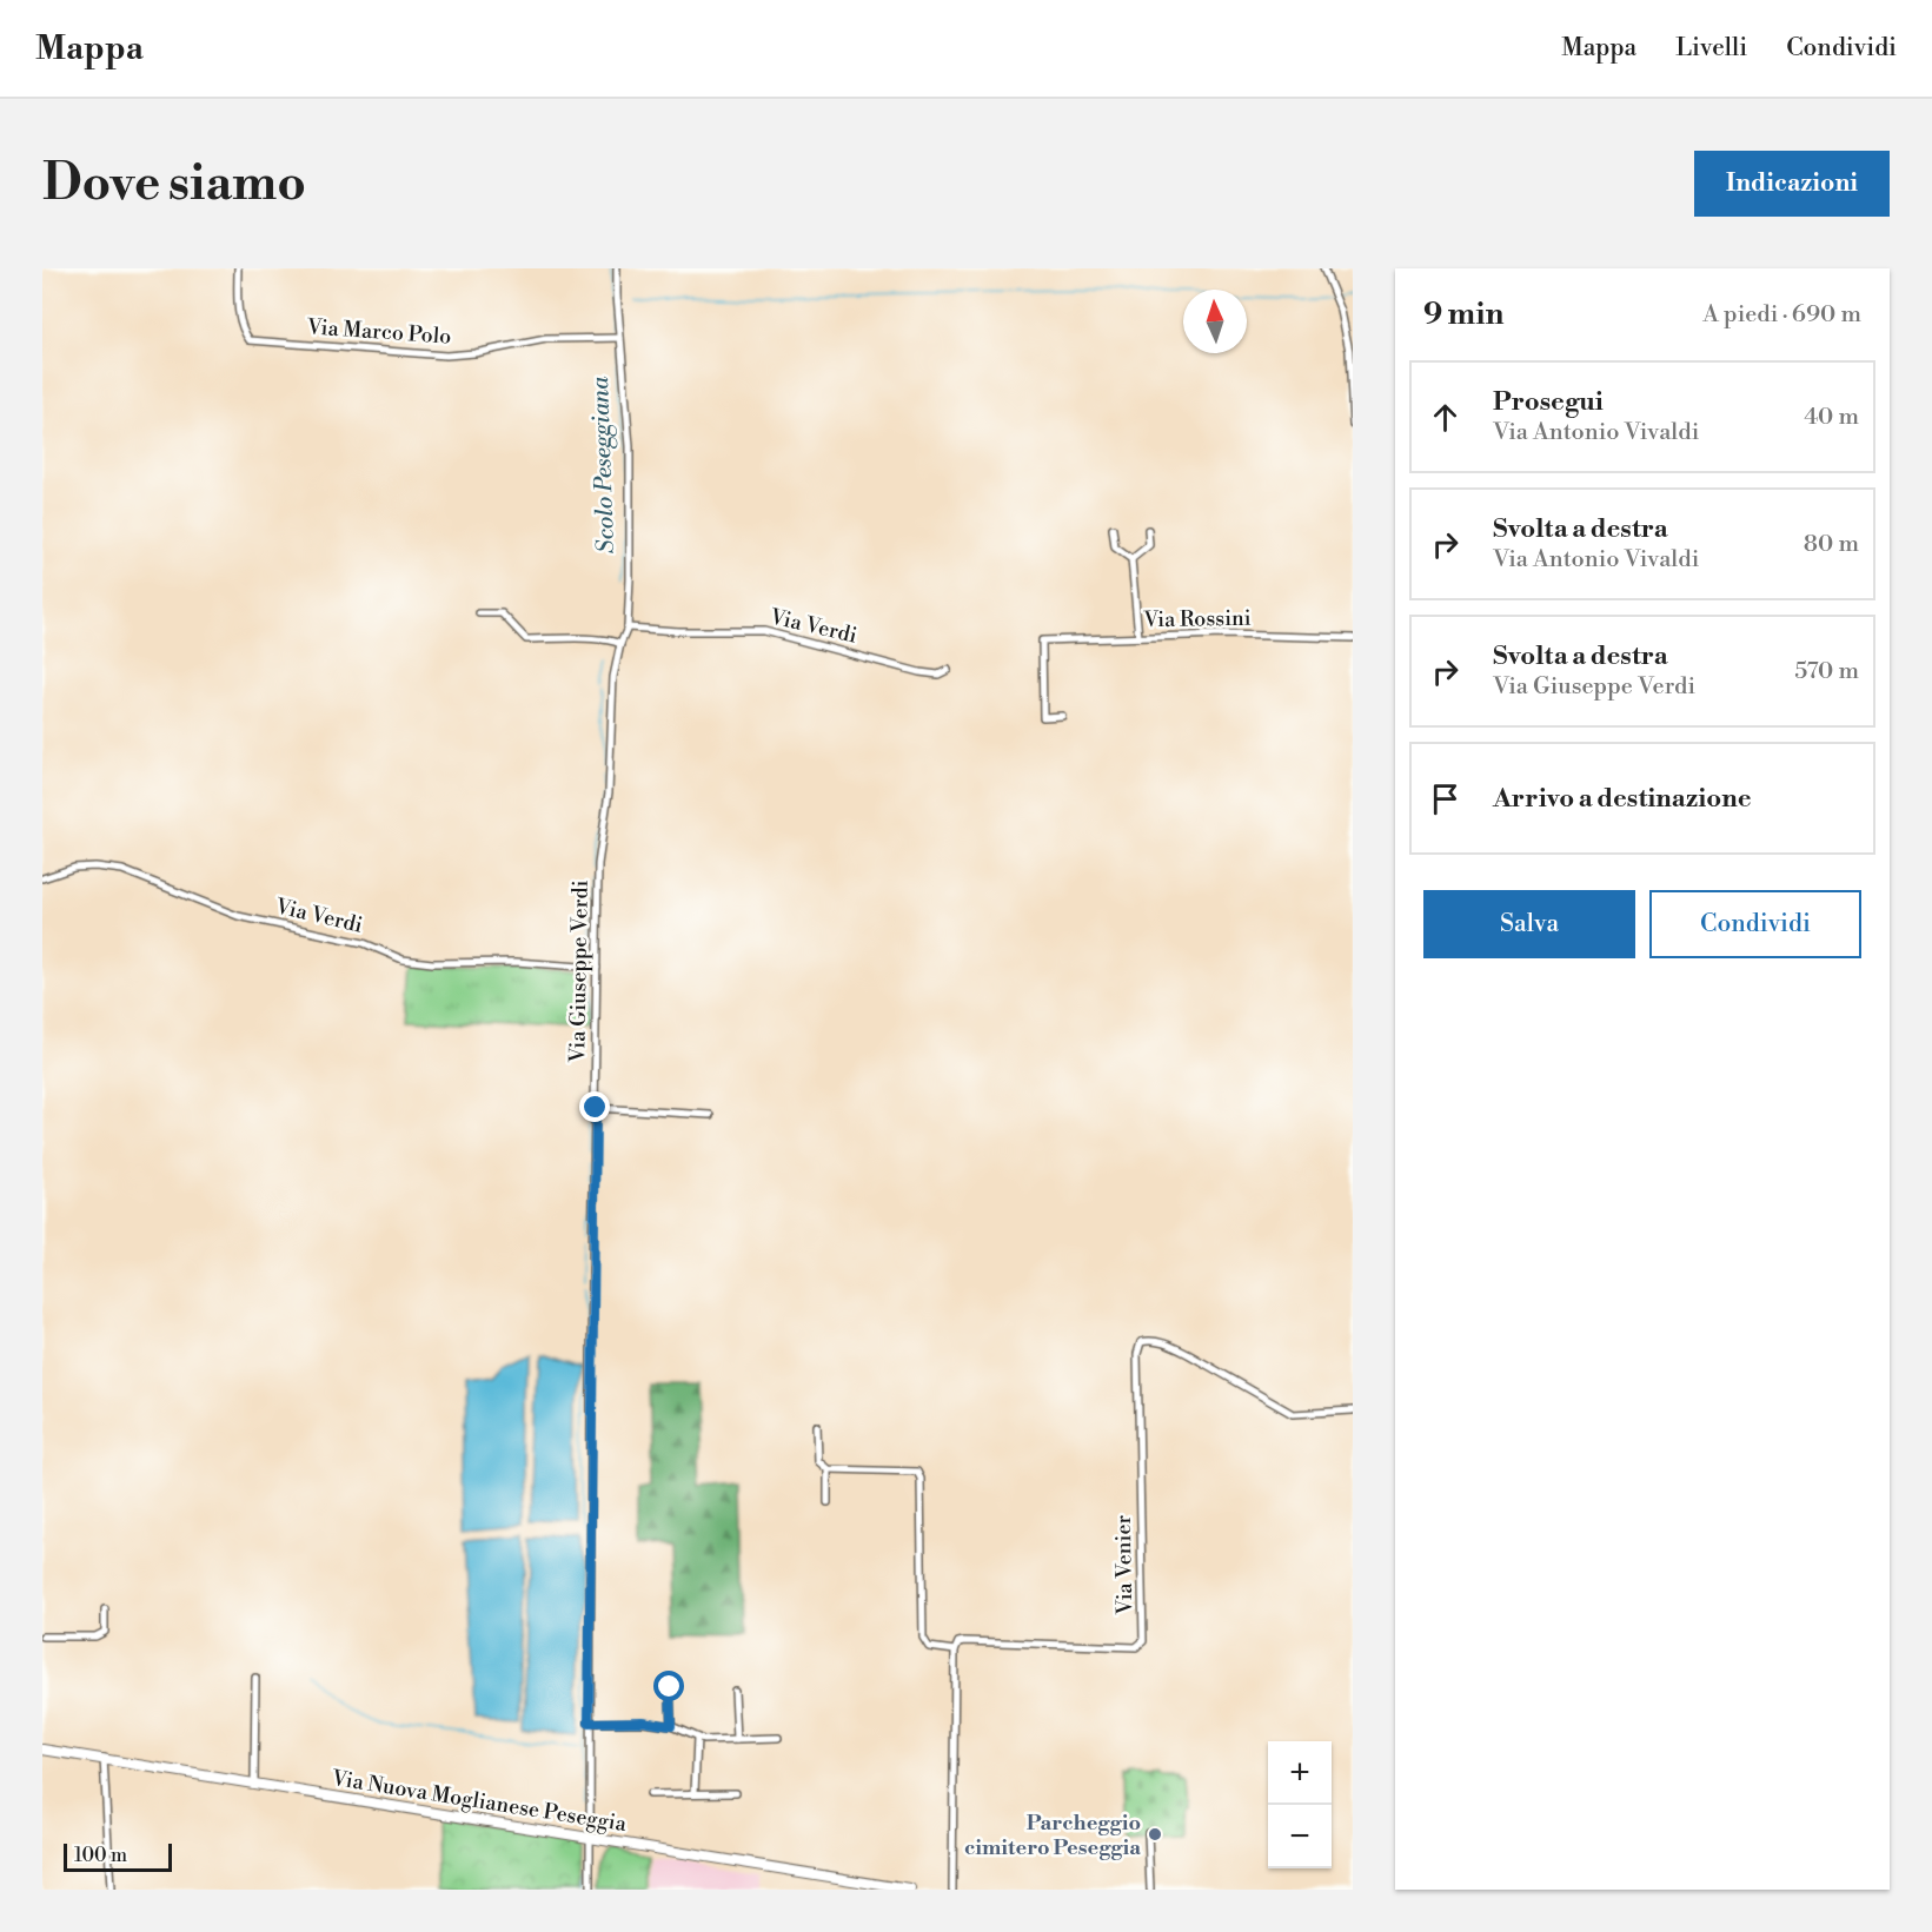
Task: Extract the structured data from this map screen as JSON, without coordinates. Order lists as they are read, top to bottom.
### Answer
{
  "streets": {
    "main road": ["Via Nuova Moglianese Peseggia"],
    "street": [
      "Via Marco Polo",
      "Via Rossini",
      "Via Verdi",
      "Via Giuseppe Verdi",
      "Via Venier"
    ]
  },
  "crossings": [
    ["Via Marco Polo", "Via Giuseppe Verdi"],
    ["Via Verdi", "Via Giuseppe Verdi"],
    ["Via Giuseppe Verdi", "Via Nuova Moglianese Peseggia"]
  ],
  "water": ["Scolo Peseggiana"],
  "places": ["Parcheggio cimitero Peseggia"],
  "scale_bar": "100 m",
  "north": "top",
  "page": {
    "header": "Mappa",
    "nav": ["Mappa", "Livelli", "Condividi"],
    "buttons": [
      "Indicazioni",
      ["Salva", "Condividi"]
    ],
    "title": "Dove siamo",
    "heading": ["9 min", "A piedi · 690 m"],
    "list": [
      ["Prosegui", "Via Antonio Vivaldi", "40 m"],
      ["Svolta a destra", "Via Antonio Vivaldi", "80 m"],
      ["Svolta a destra", "Via Giuseppe Verdi", "570 m"],
      "Arrivo a destinazione"
    ],
    "map_buttons": ["+", "−"],
    "scale": "100 m"
  }
}
